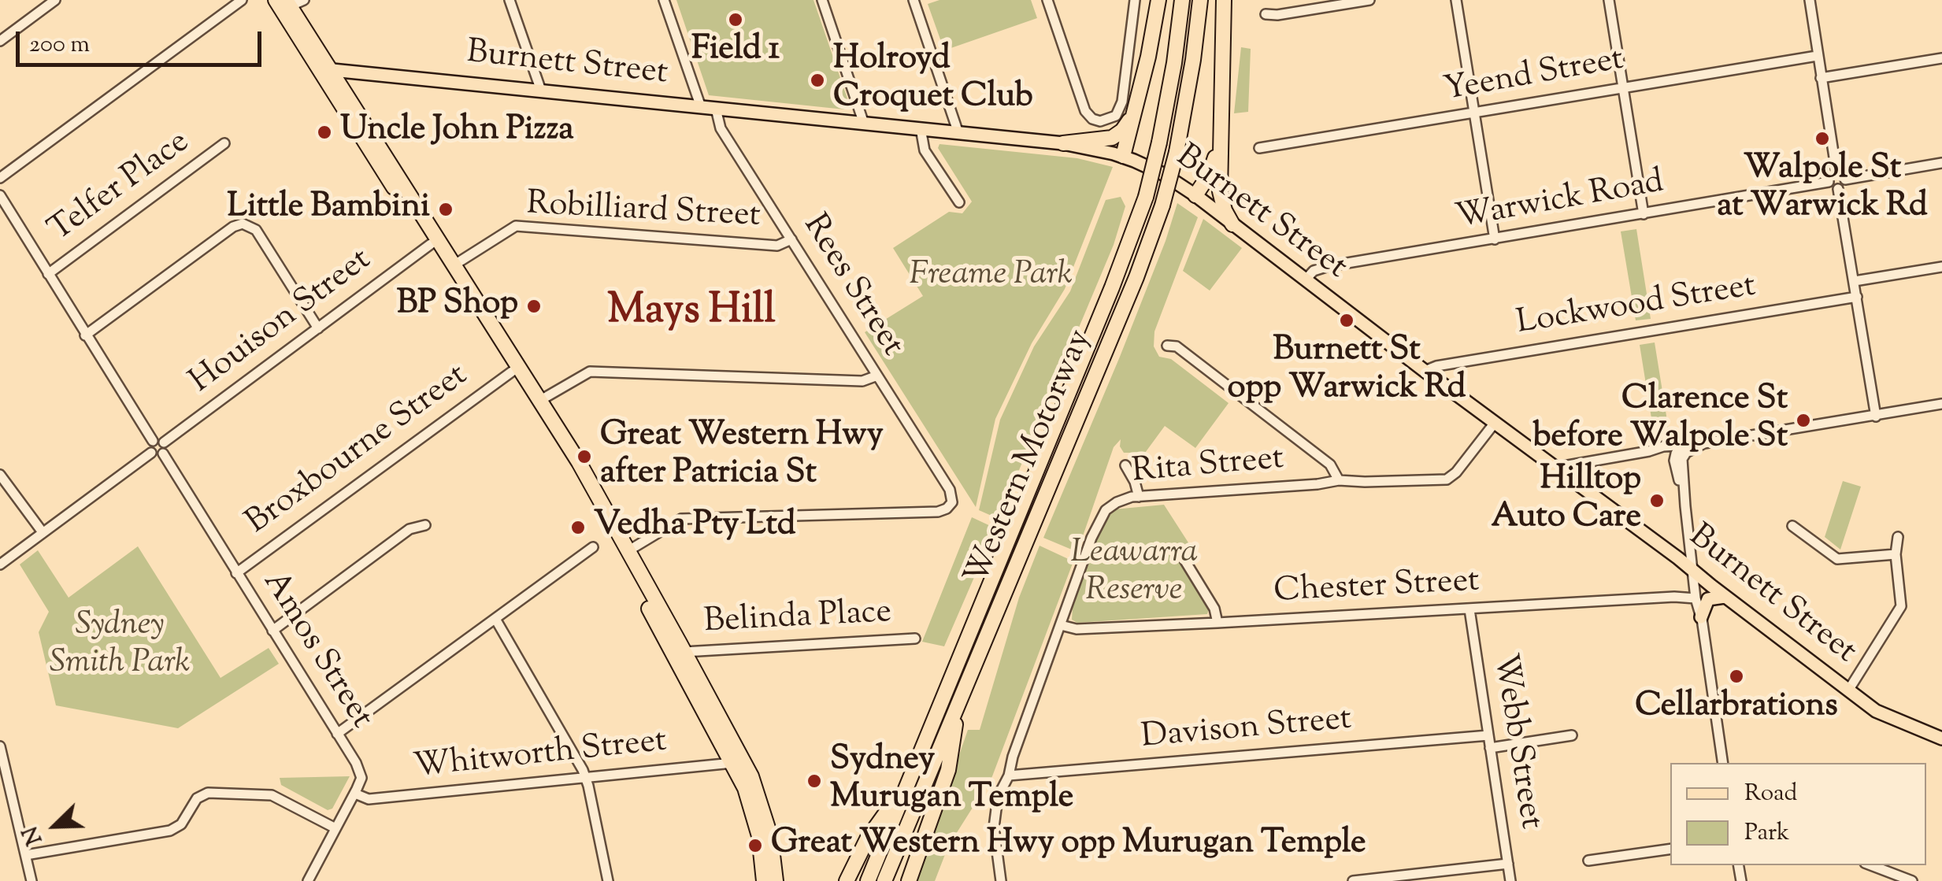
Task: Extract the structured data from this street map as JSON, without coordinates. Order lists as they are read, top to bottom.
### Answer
{
  "streets": {
    "highway": ["Western Motorway"],
    "main road": ["Burnett Street"],
    "street": [
      "Yeend Street",
      "Telfer Place",
      "Warwick Road",
      "Robilliard Street",
      "Rees Street",
      "Lockwood Street",
      "Houison Street",
      "Broxbourne Street",
      "Rita Street",
      "Chester Street",
      "Belinda Place",
      "Amos Street",
      "Davison Street",
      "Webb Street",
      "Whitworth Street"
    ]
  },
  "crossings": [
    ["Burnett Street", "Warwick Road"],
    ["Burnett Street", "Rees Street"],
    ["Burnett Street", "Lockwood Street"],
    ["Burnett Street", "Rita Street"],
    ["Robilliard Street", "Rees Street"],
    ["Houison Street", "Amos Street"],
    ["Broxbourne Street", "Amos Street"],
    ["Rita Street", "Chester Street"],
    ["Rita Street", "Davison Street"],
    ["Chester Street", "Webb Street"],
    ["Amos Street", "Whitworth Street"],
    ["Davison Street", "Webb Street"]
  ],
  "districts": ["Mays Hill"],
  "parks": ["Freame Park", "Leawarra Reserve", "Sydney Smith Park"],
  "places": [
    "Field 1",
    "Holroyd Croquet Club",
    "Uncle John Pizza",
    "Walpole St at Warwick Rd",
    "Little Bambini",
    "BP Shop",
    "Burnett St opp Warwick Rd",
    "Clarence St before Walpole St",
    "Great Western Hwy after Patricia St",
    "Hilltop Auto Care",
    "Vedha Pty Ltd",
    "Cellarbrations",
    "Sydney Murugan Temple",
    "Great Western Hwy opp Murugan Temple"
  ],
  "legend": ["Road", "Park"],
  "scale_bar": "200 m",
  "north": "bottom left"
}
